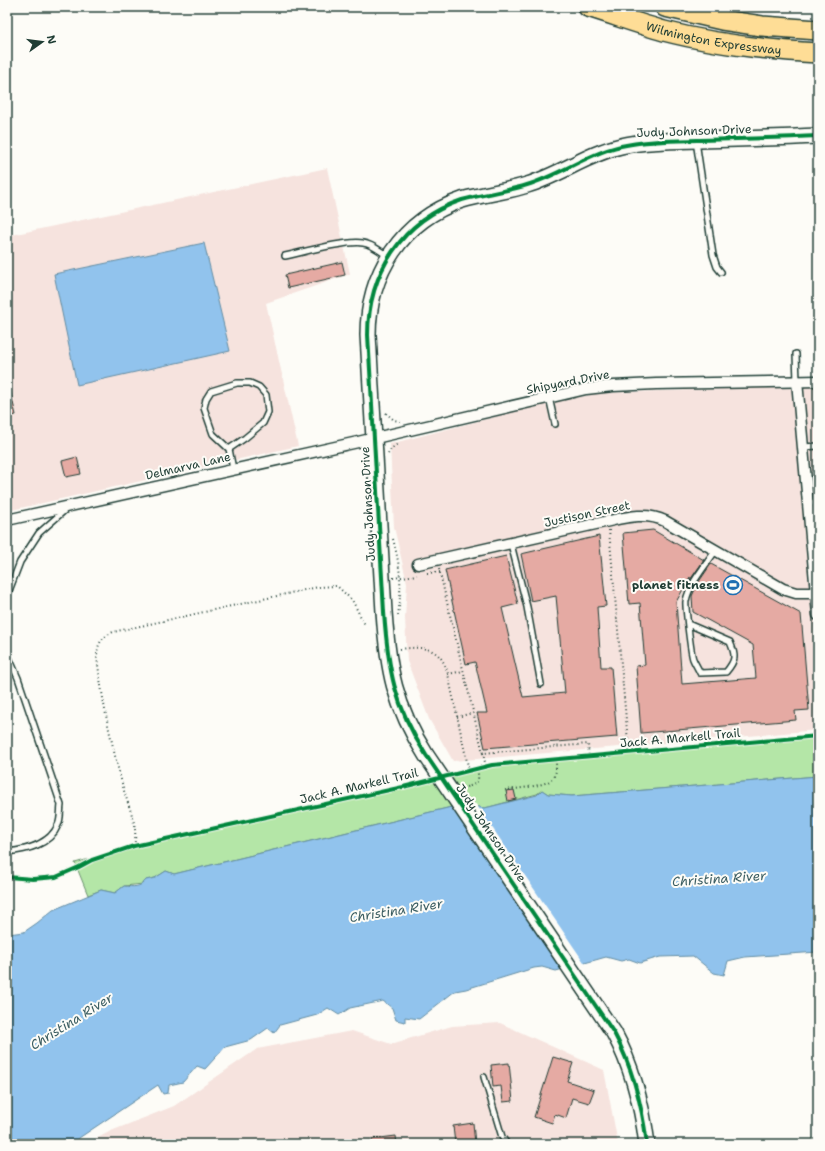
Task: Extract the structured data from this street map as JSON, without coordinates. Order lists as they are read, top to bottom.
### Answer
{
  "streets": {
    "highway": ["Wilmington Expressway"],
    "street": [
      "Judy Johnson Drive",
      "Shipyard Drive",
      "Delmarva Lane",
      "Justison Street"
    ],
    "cycle path": ["Jack A. Markell Trail"]
  },
  "crossings": [
    ["Judy Johnson Drive", "Shipyard Drive"],
    ["Judy Johnson Drive", "Delmarva Lane"],
    ["Shipyard Drive", "Delmarva Lane"]
  ],
  "water": ["Christina River"],
  "places": {
    "sports": ["planet fitness"]
  },
  "north": "right"
}
